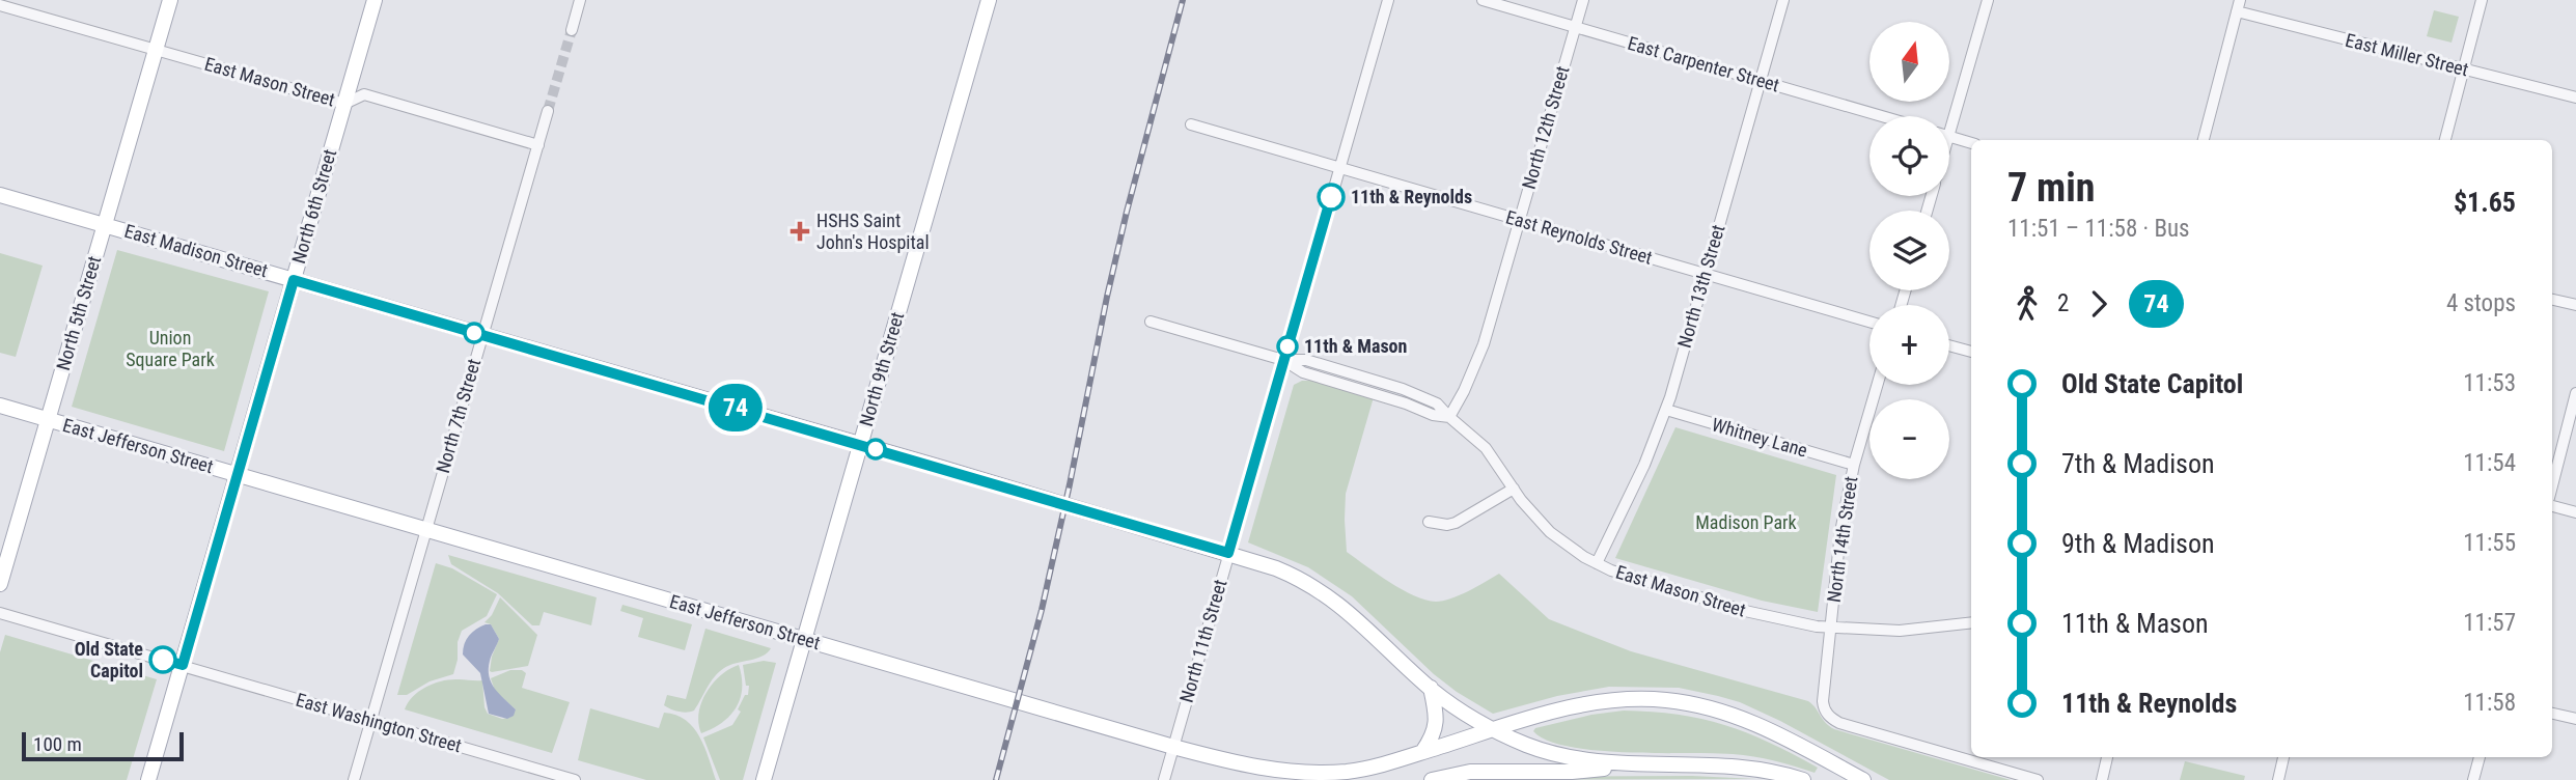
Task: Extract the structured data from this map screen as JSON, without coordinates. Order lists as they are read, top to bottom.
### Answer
{
  "streets": {
    "main road": [
      "North 6th Street",
      "East Madison Street",
      "North 5th Street",
      "North 9th Street",
      "East Jefferson Street"
    ],
    "street": [
      "East Miller Street",
      "East Carpenter Street",
      "East Mason Street",
      "North 12th Street",
      "East Reynolds Street",
      "North 13th Street",
      "North 7th Street",
      "Whitney Lane",
      "North 14th Street",
      "North 11th Street",
      "East Washington Street"
    ]
  },
  "crossings": [
    ["East Carpenter Street", "North 12th Street"],
    ["East Carpenter Street", "North 13th Street"],
    ["East Mason Street", "North 12th Street"],
    ["East Mason Street", "North 6th Street"],
    ["East Mason Street", "North 13th Street"],
    ["East Mason Street", "North 5th Street"],
    ["East Mason Street", "North 7th Street"],
    ["East Mason Street", "North 14th Street"],
    ["East Mason Street", "North 11th Street"],
    ["North 12th Street", "East Reynolds Street"],
    ["North 6th Street", "East Madison Street"],
    ["North 6th Street", "East Jefferson Street"],
    ["North 6th Street", "East Washington Street"],
    ["East Reynolds Street", "North 13th Street"],
    ["East Reynolds Street", "North 11th Street"],
    ["East Madison Street", "North 5th Street"],
    ["East Madison Street", "North 9th Street"],
    ["East Madison Street", "North 7th Street"],
    ["East Madison Street", "East Jefferson Street"],
    ["East Madison Street", "North 11th Street"],
    ["North 13th Street", "Whitney Lane"],
    ["North 5th Street", "East Jefferson Street"],
    ["North 9th Street", "East Jefferson Street"],
    ["North 7th Street", "East Jefferson Street"],
    ["North 7th Street", "East Washington Street"],
    ["Whitney Lane", "North 14th Street"],
    ["East Jefferson Street", "North 11th Street"]
  ],
  "parks": ["Union Square Park", "Madison Park"],
  "places": {
    "other": ["11th & Reynolds", "11th & Mason", "Old State Capitol"],
    "health": ["HSHS Saint John's Hospital"]
  },
  "lines": ["bus line 74"],
  "scale_bar": "100 m",
  "north": "top",
  "page": {
    "on_map": "74",
    "map_buttons": ["+", "−"],
    "heading": ["7 min", "11:51 – 11:58 · Bus", "$1.65"],
    "legs": ["2", "74", "4 stops"],
    "list": [
      {
        "name": "Old State Capitol",
        "value": "11:53"
      },
      {
        "name": "7th & Madison",
        "value": "11:54"
      },
      {
        "name": "9th & Madison",
        "value": "11:55"
      },
      {
        "name": "11th & Mason",
        "value": "11:57"
      },
      {
        "name": "11th & Reynolds",
        "value": "11:58"
      }
    ],
    "scale": "100 m"
  }
}
